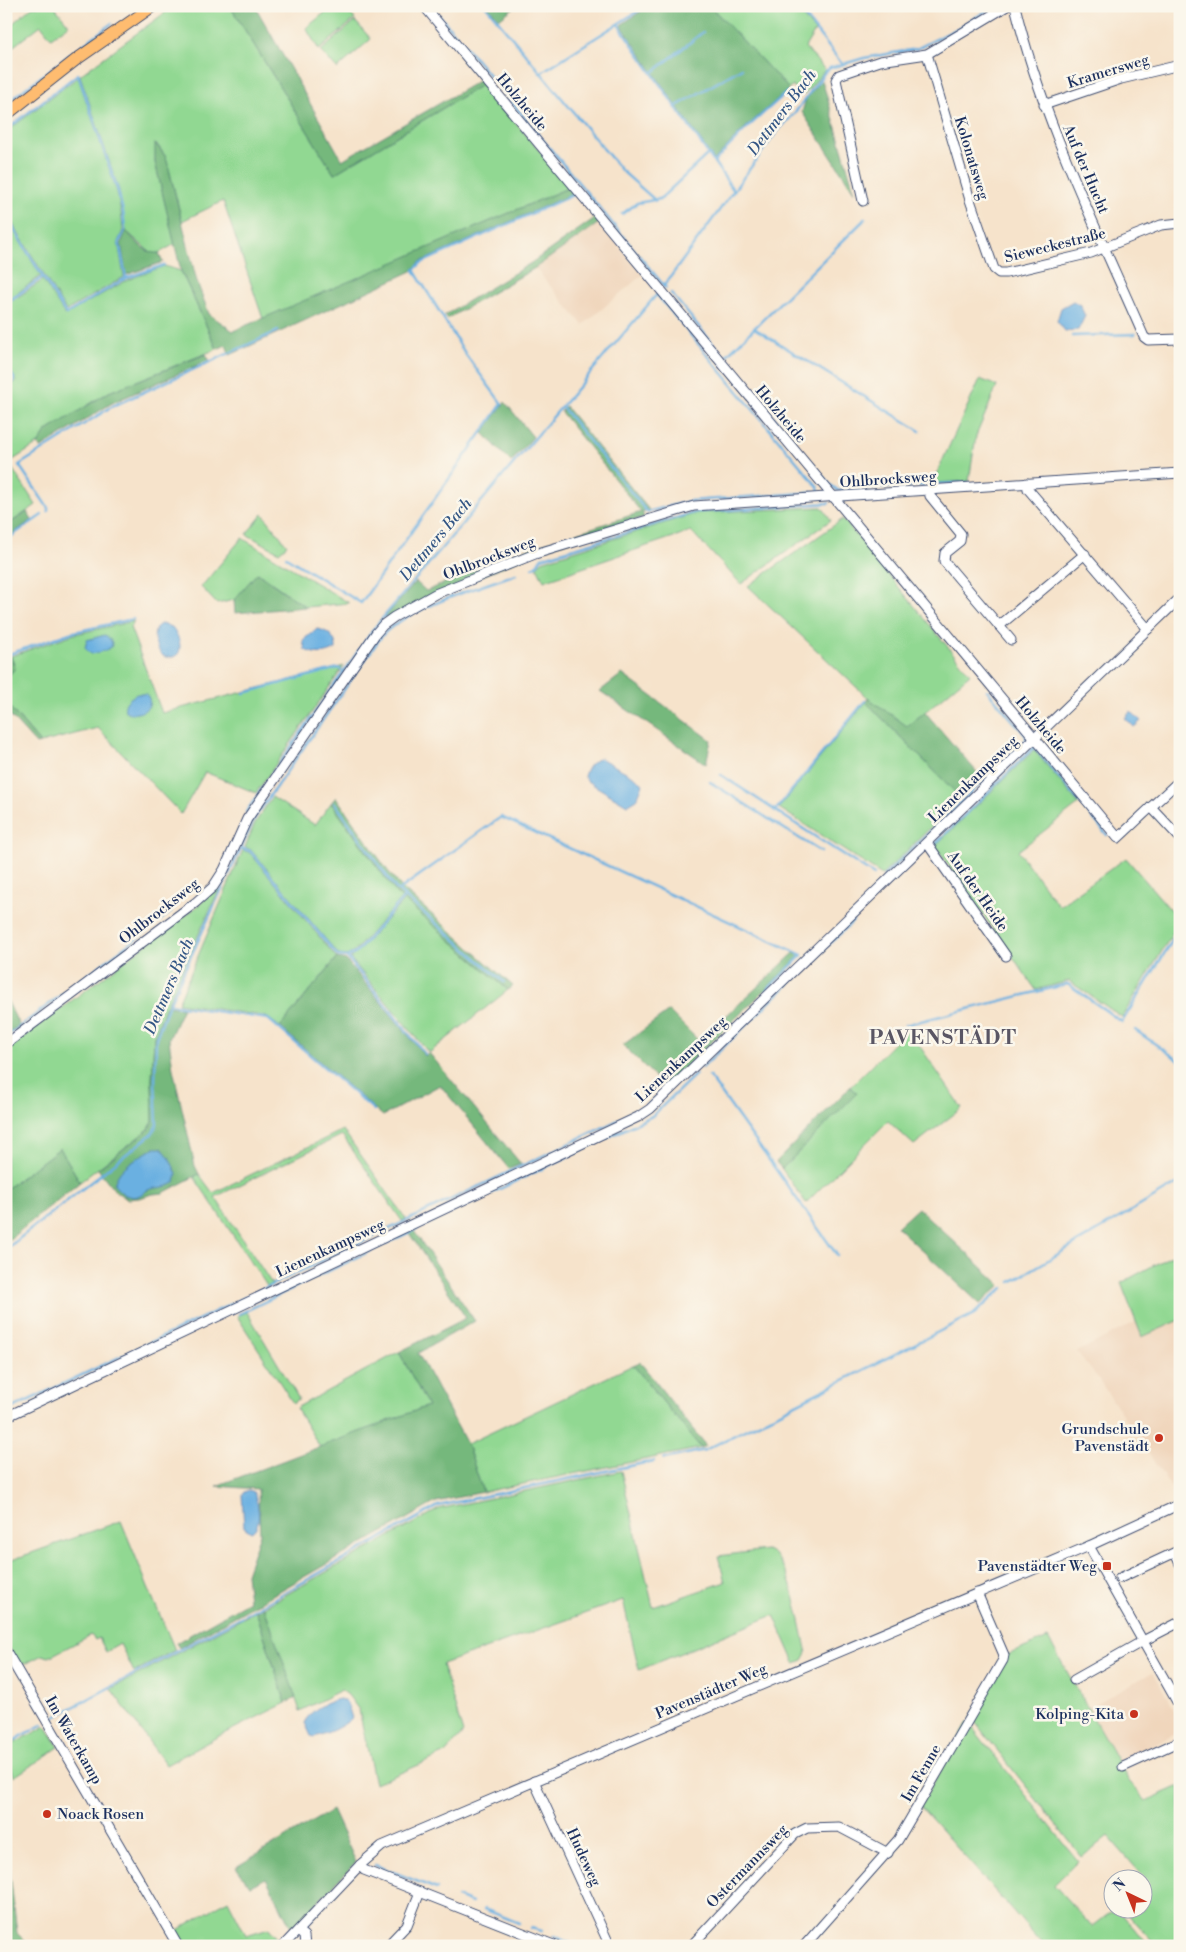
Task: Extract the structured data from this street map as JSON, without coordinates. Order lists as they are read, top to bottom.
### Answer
{
  "streets": {
    "street": [
      "Kramersweg",
      "Holzheide",
      "Kolonatsweg",
      "Auf der Hucht",
      "Sieweckestraße",
      "Ohlbrocksweg",
      "Lienenkampsweg",
      "Auf der Heide",
      "Pavenstädter Weg",
      "Im Waterkamp",
      "Im Fenne",
      "Hudeweg",
      "Ostermannsweg"
    ]
  },
  "crossings": [
    ["Kramersweg", "Auf der Hucht"],
    ["Holzheide", "Ohlbrocksweg"],
    ["Holzheide", "Lienenkampsweg"],
    ["Kolonatsweg", "Sieweckestraße"],
    ["Auf der Hucht", "Sieweckestraße"],
    ["Lienenkampsweg", "Auf der Heide"],
    ["Pavenstädter Weg", "Im Fenne"],
    ["Pavenstädter Weg", "Hudeweg"],
    ["Im Fenne", "Ostermannsweg"]
  ],
  "districts": ["PAVENSTÄDT"],
  "water": ["Dettmers Bach"],
  "places": {
    "other": ["Grundschule Pavenstädt", "Kolping-Kita", "Noack Rosen"],
    "transit": ["Pavenstädter Weg"]
  },
  "north": "top left"
}
